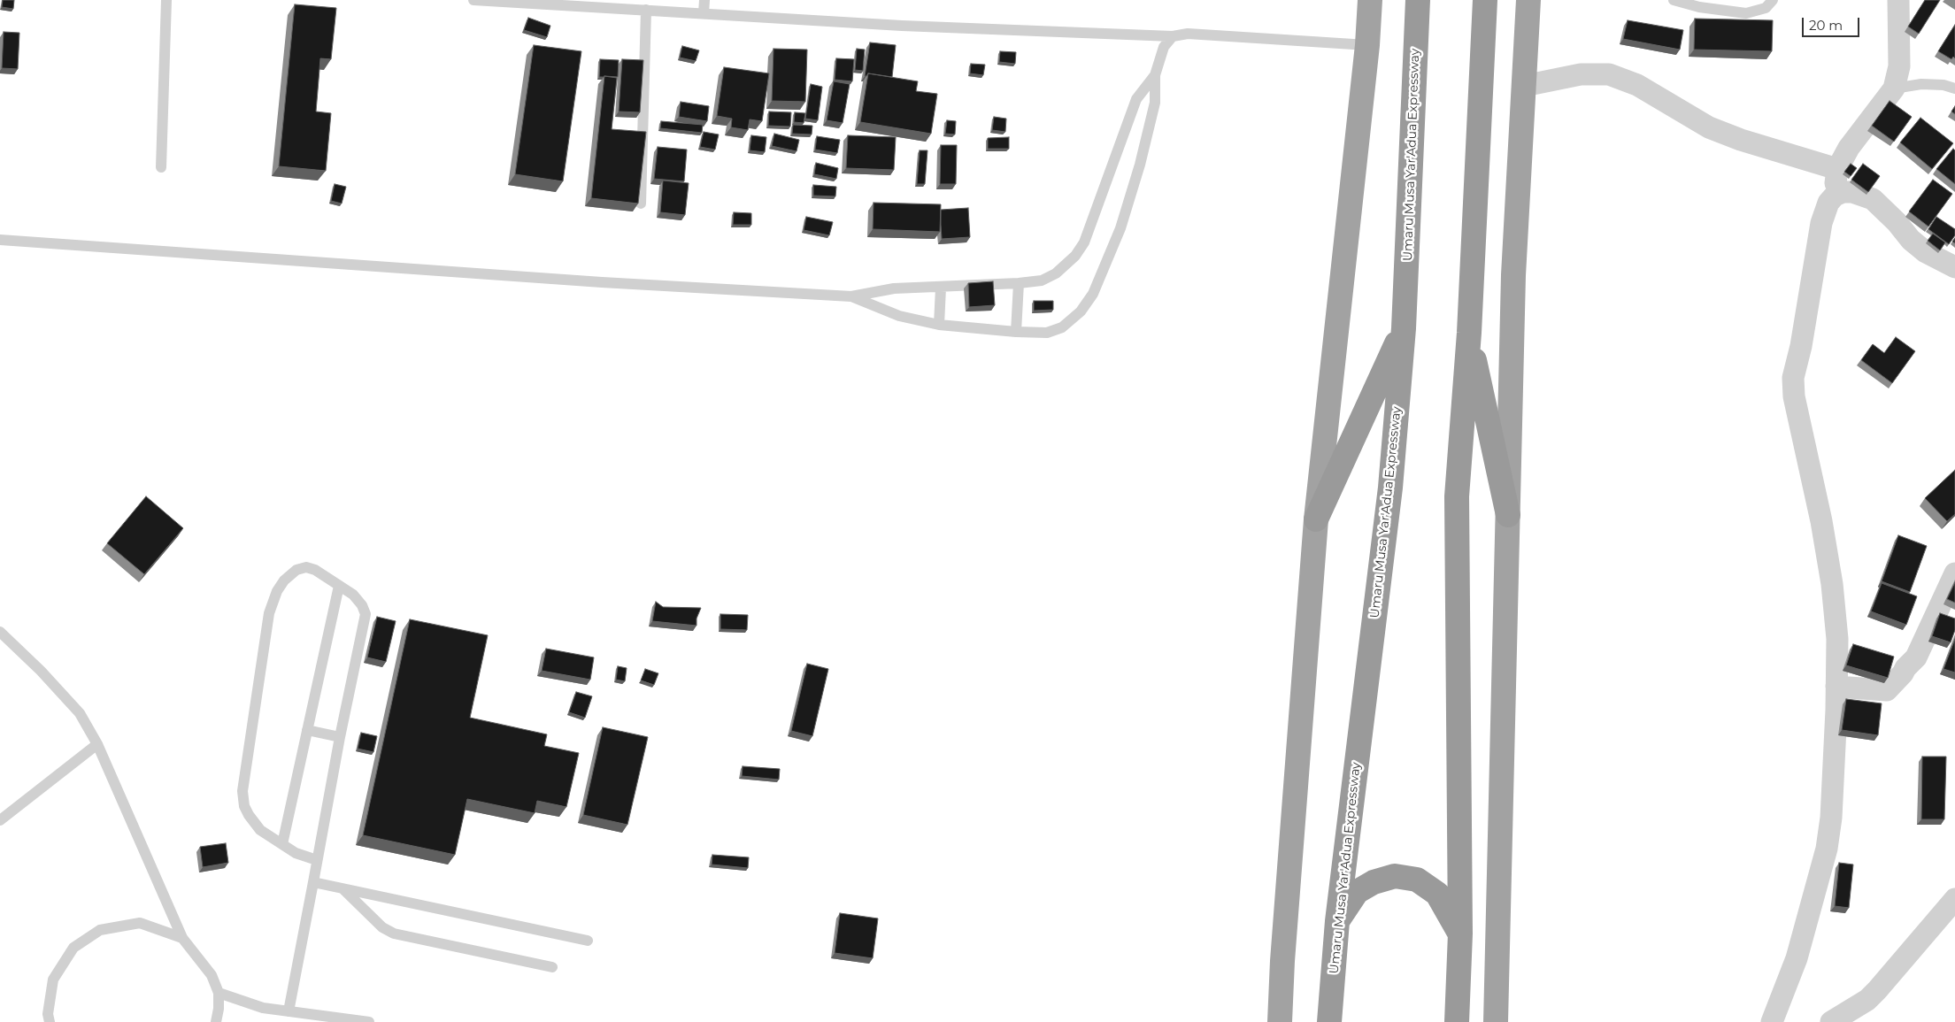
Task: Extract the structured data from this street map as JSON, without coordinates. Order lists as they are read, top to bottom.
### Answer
{
  "streets": {
    "highway": ["Umaru Musa Yar'Adua Expressway"]
  },
  "scale_bar": "20 m"
}
